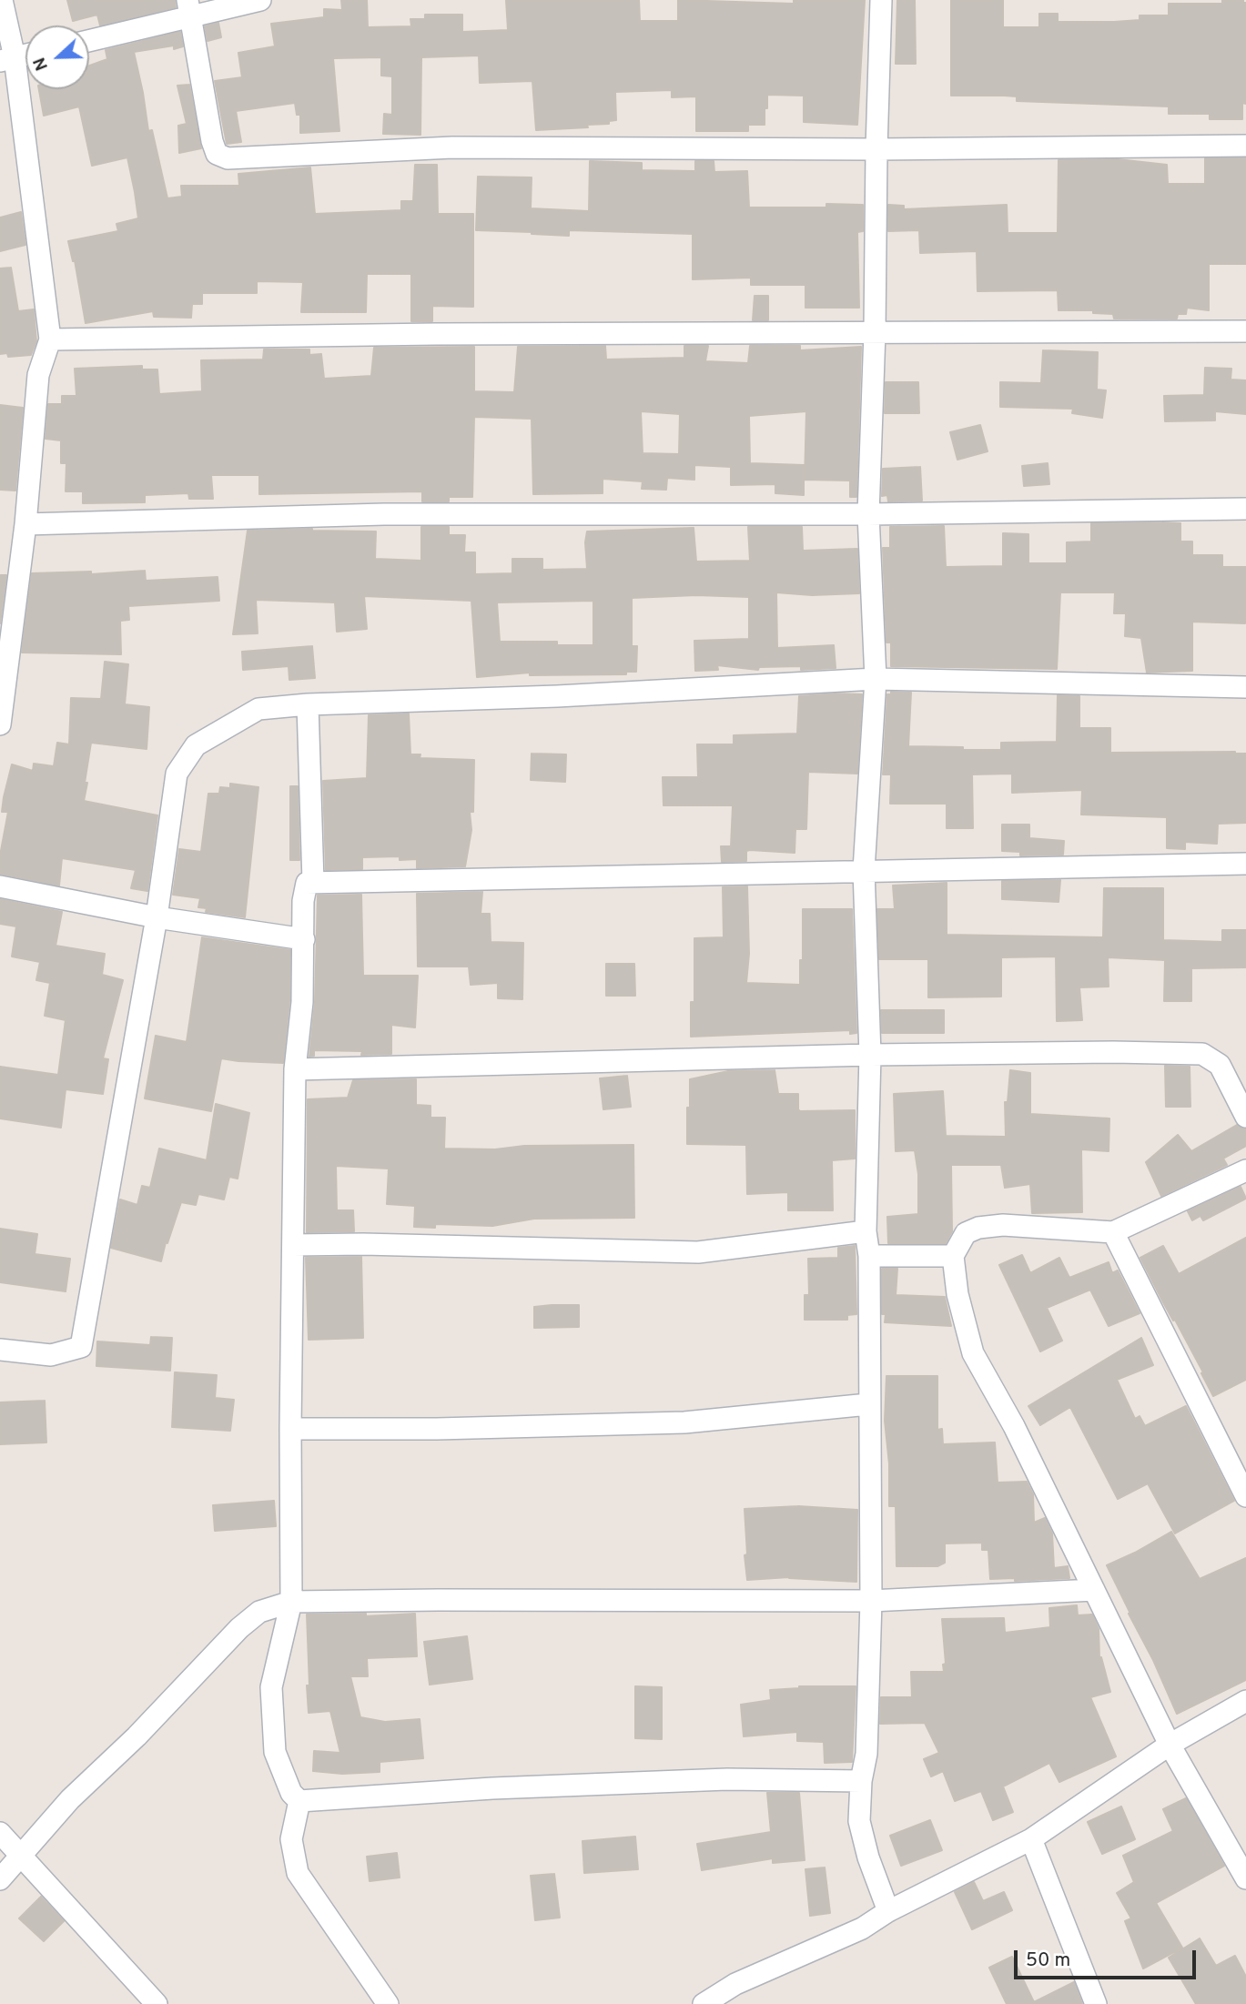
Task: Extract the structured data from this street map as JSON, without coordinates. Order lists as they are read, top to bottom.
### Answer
{
  "scale_bar": "50 m",
  "north": "left"
}
